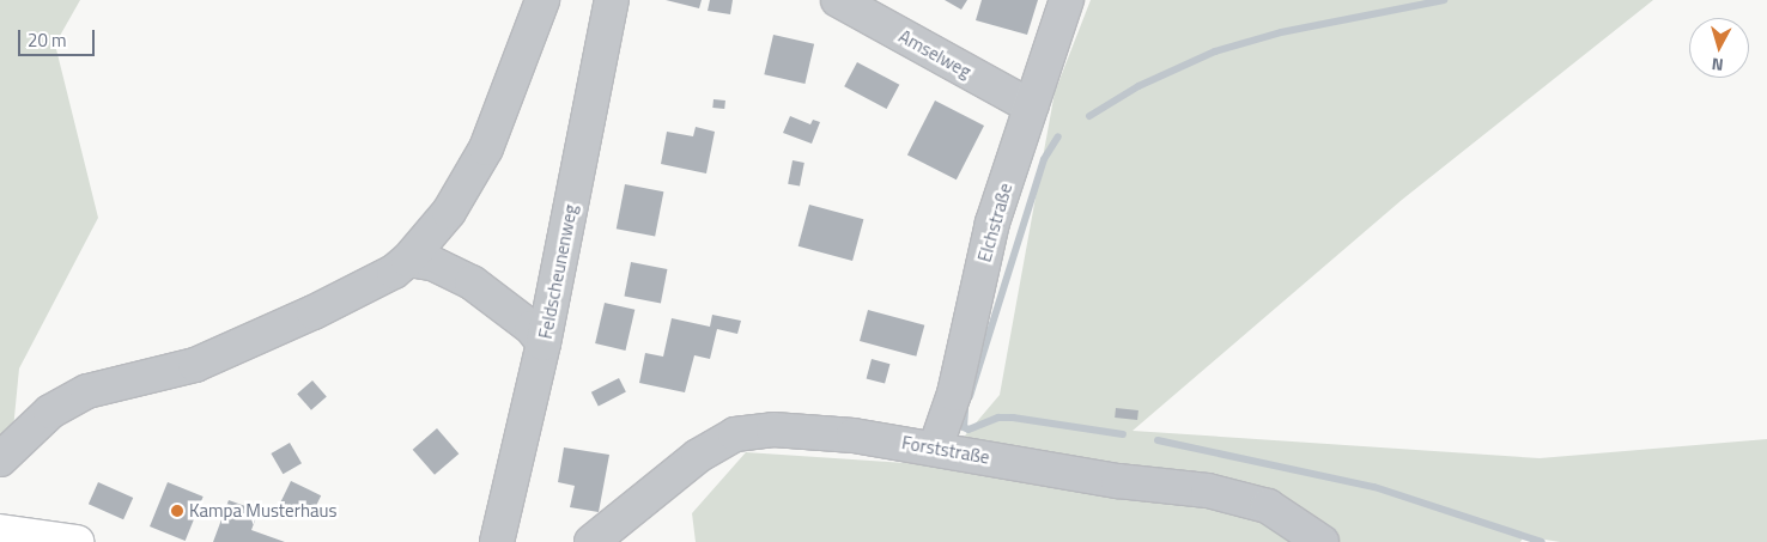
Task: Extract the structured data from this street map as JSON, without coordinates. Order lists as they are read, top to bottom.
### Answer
{
  "streets": {
    "street": [
      "Amselweg",
      "Elchstraße",
      "Feldscheunenweg",
      "Forststraße"
    ]
  },
  "crossings": [
    ["Amselweg", "Elchstraße"],
    ["Elchstraße", "Forststraße"]
  ],
  "places": ["Kampa Musterhaus"],
  "scale_bar": "20 m",
  "north": "bottom"
}
